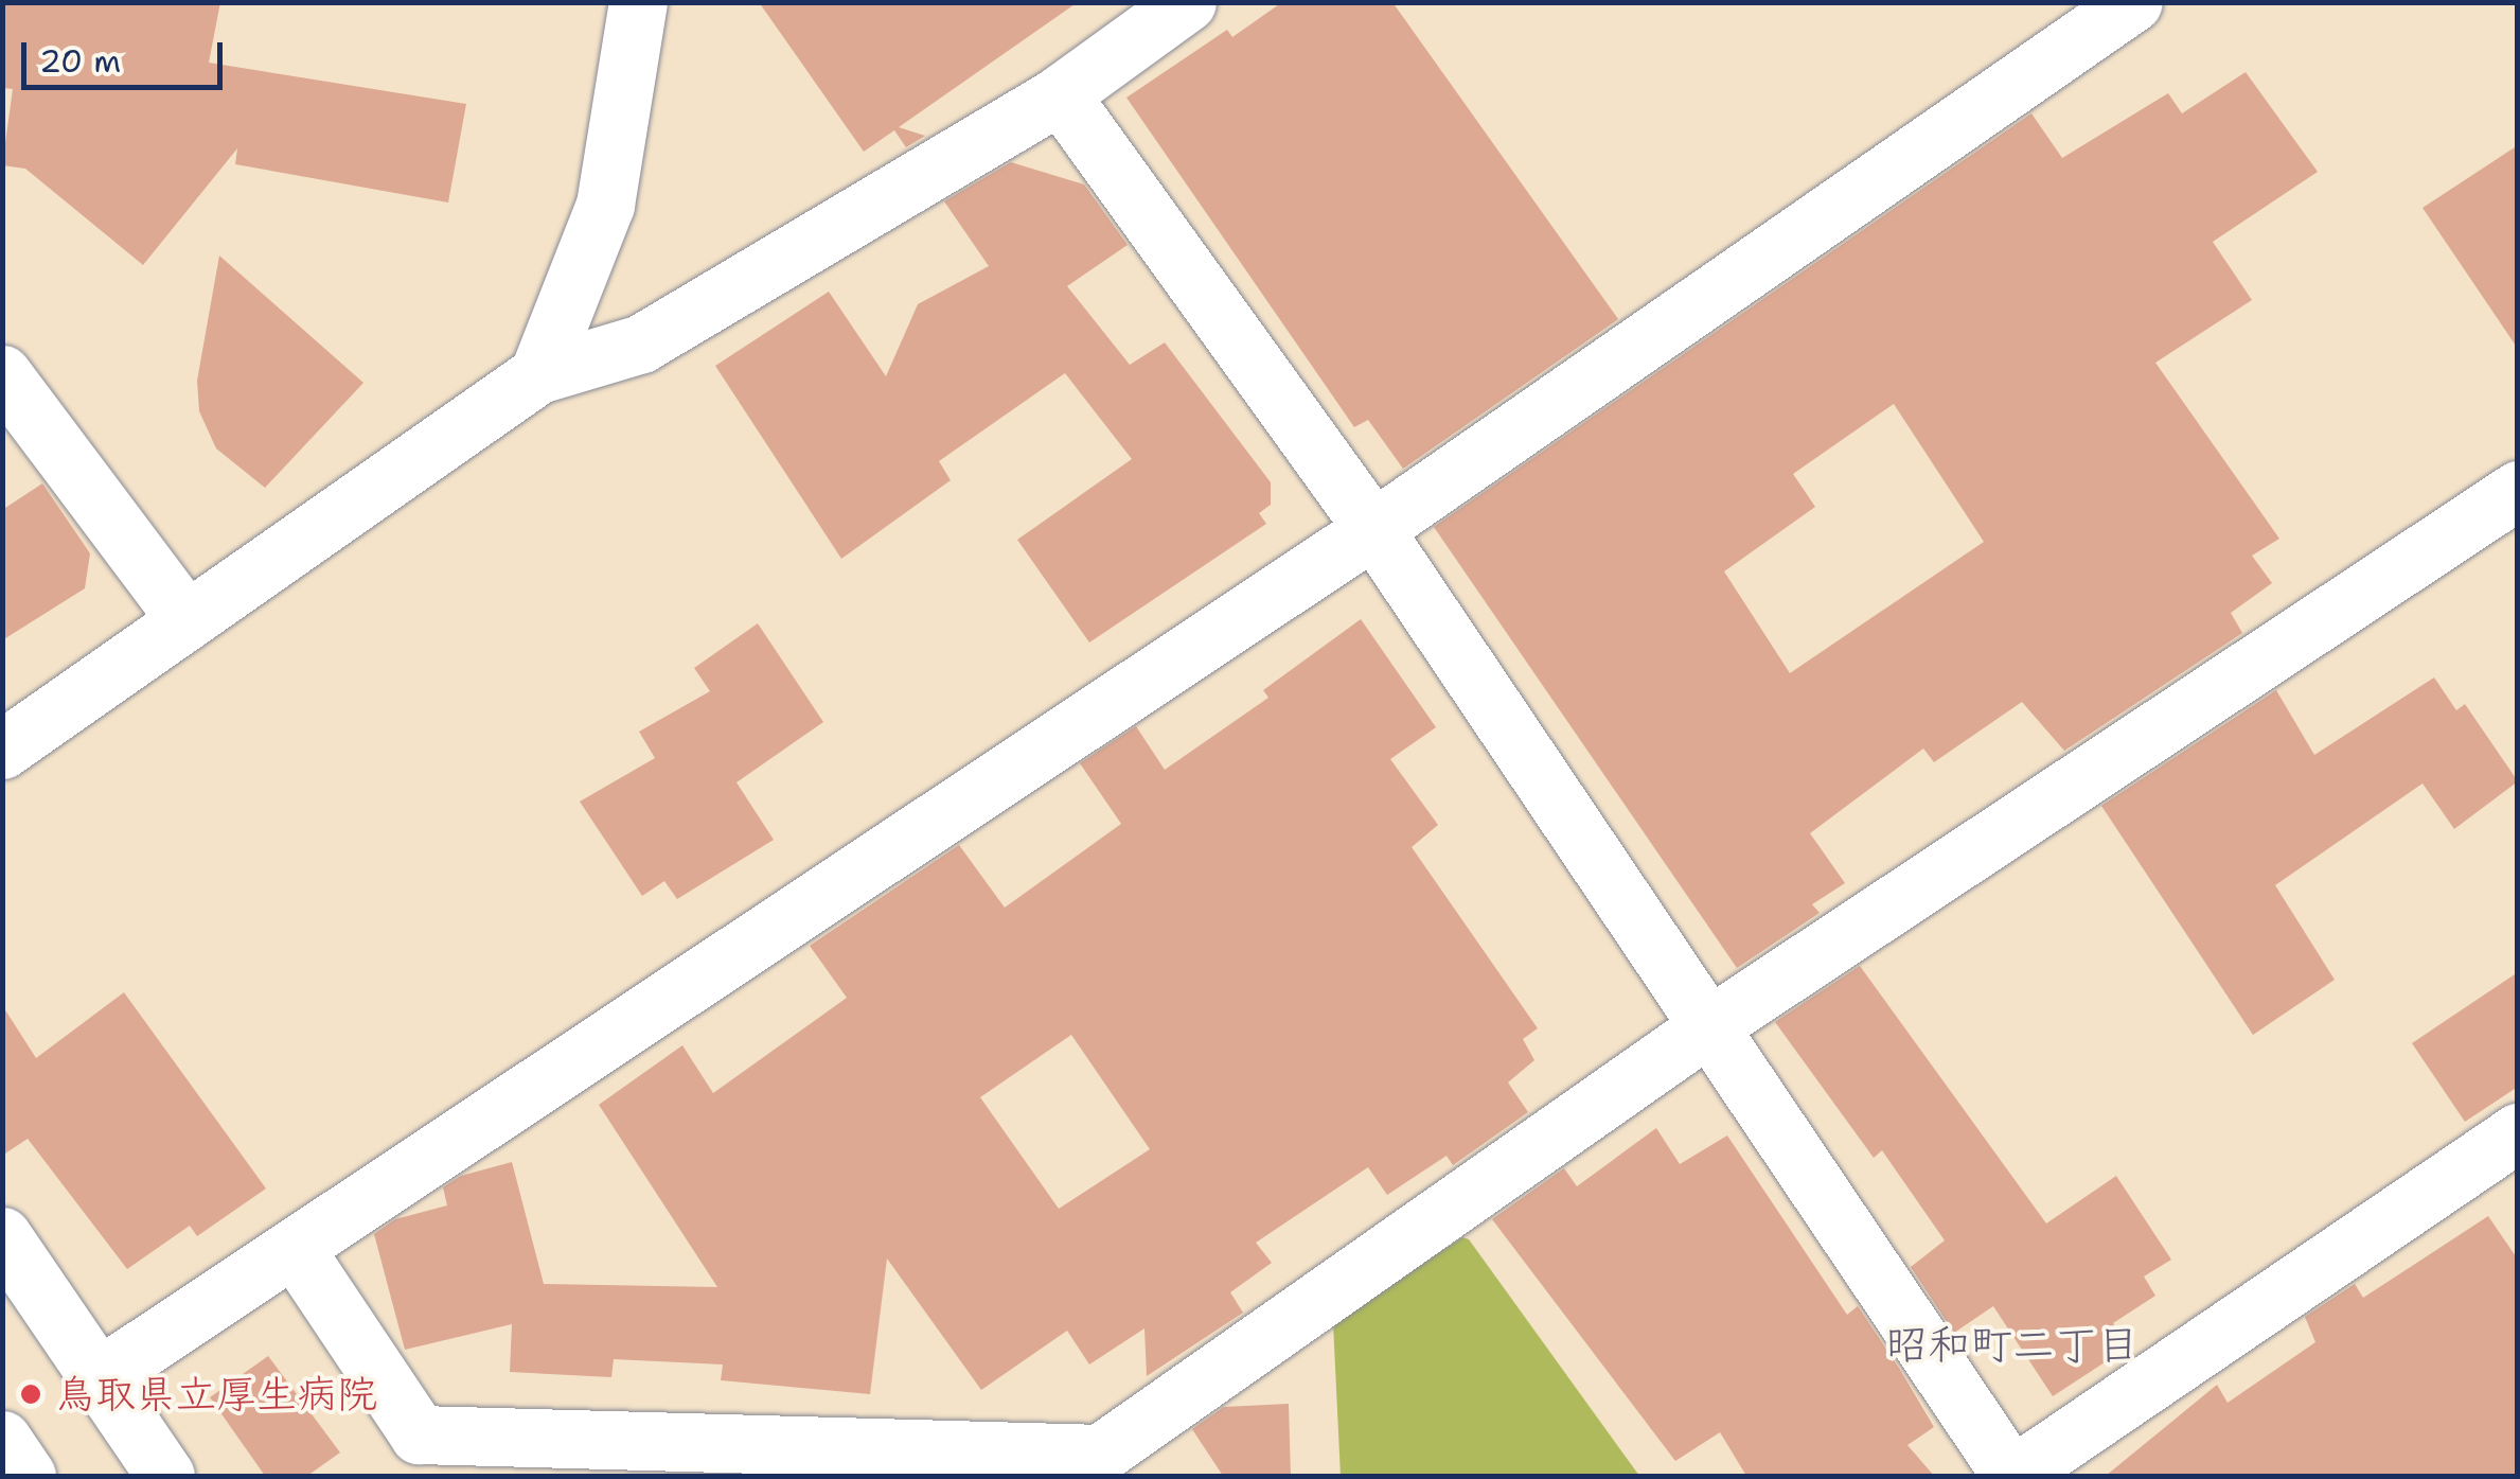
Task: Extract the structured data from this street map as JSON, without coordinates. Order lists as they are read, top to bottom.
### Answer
{
  "districts": ["昭和町二丁目"],
  "places": ["鳥取県立厚生病院"],
  "scale_bar": "20 m"
}
